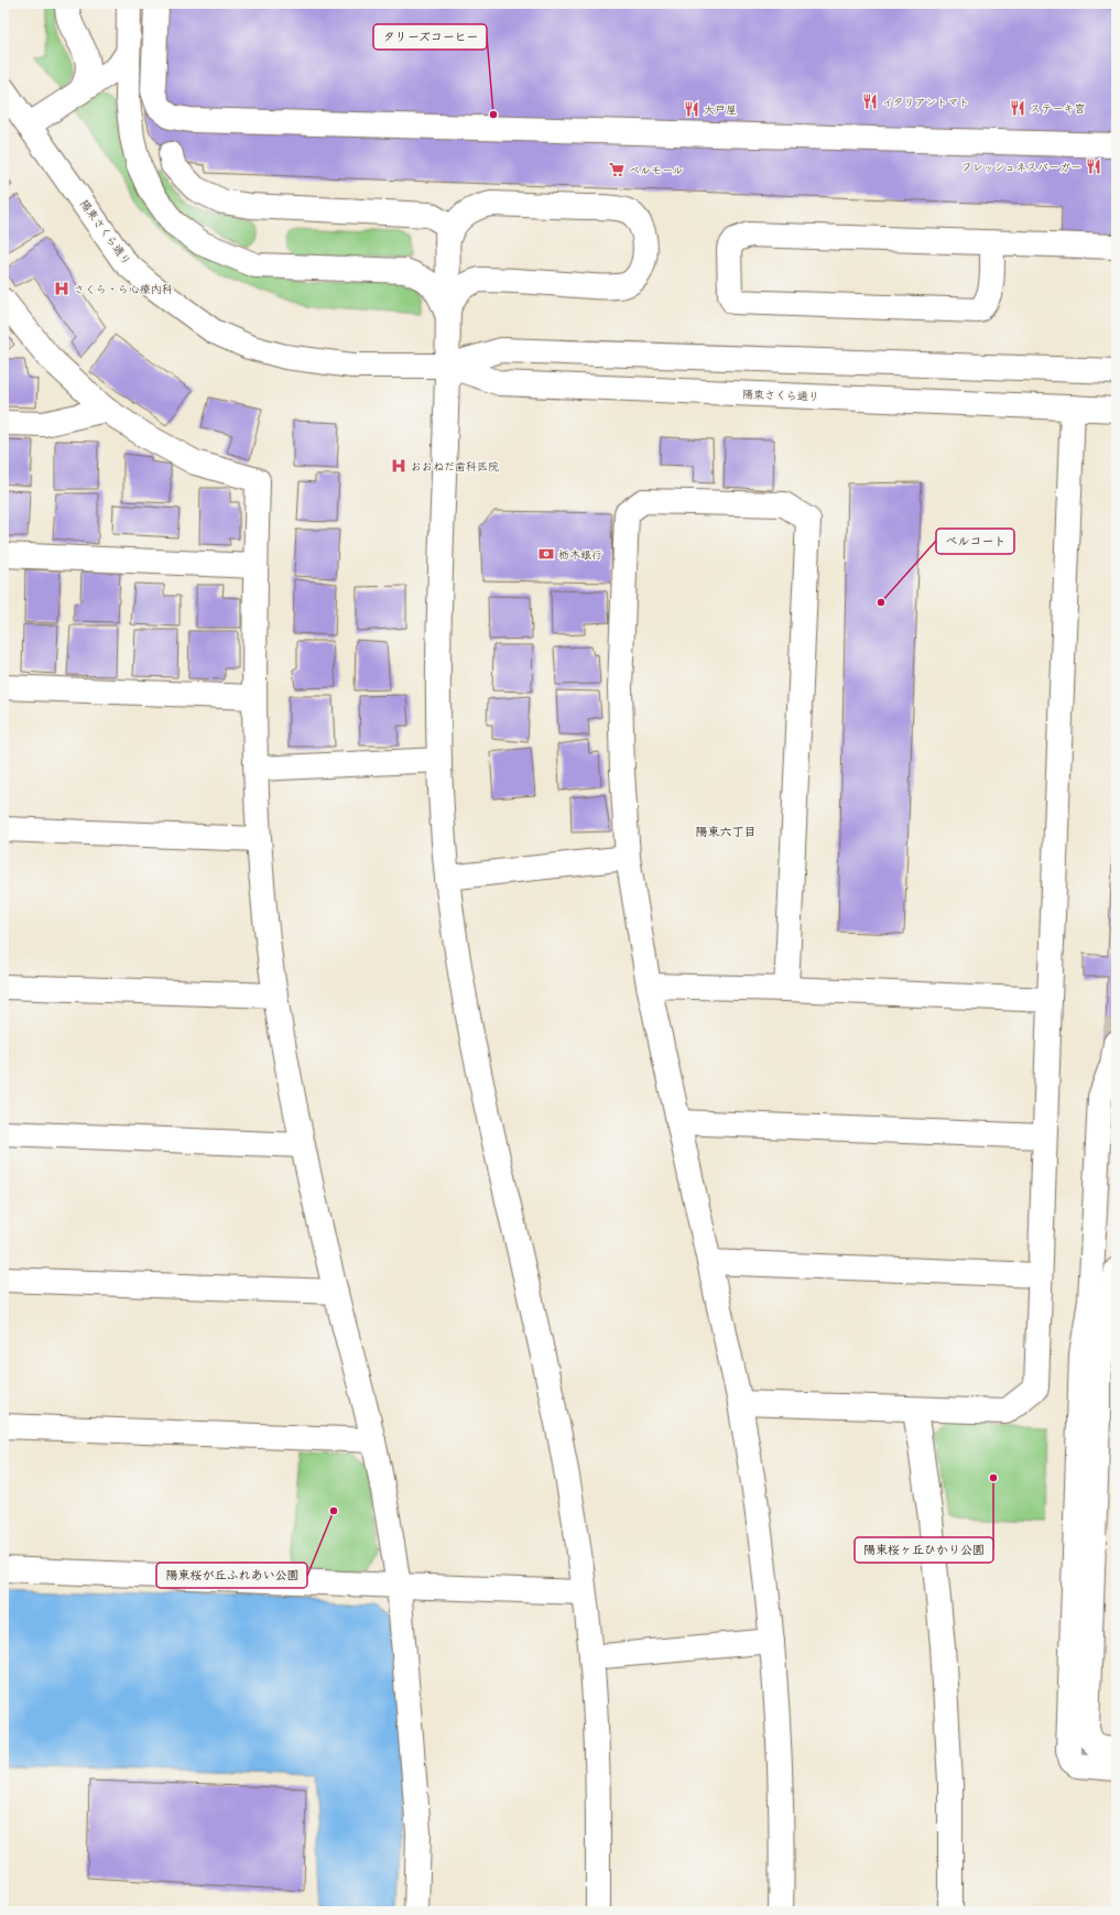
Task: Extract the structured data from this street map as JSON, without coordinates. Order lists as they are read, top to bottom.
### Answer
{
  "streets": {
    "street": ["陽東さくら通り"]
  },
  "districts": ["陽東六丁目"],
  "places": {
    "restaurant": [
      "イタリアントマト",
      "ステーキ宮",
      "大戸屋",
      "フレッシュネスバーガー"
    ],
    "other": [
      "タリーズコーヒー",
      "ベルコート",
      "陽東桜ヶ丘ひかり公園",
      "陽東桜が丘ふれあい公園"
    ],
    "supermarket": ["ベルモール"],
    "hospital": ["さくら・ら心療内科", "おおねだ歯科医院"],
    "bank": ["栃木銀行"]
  }
}
